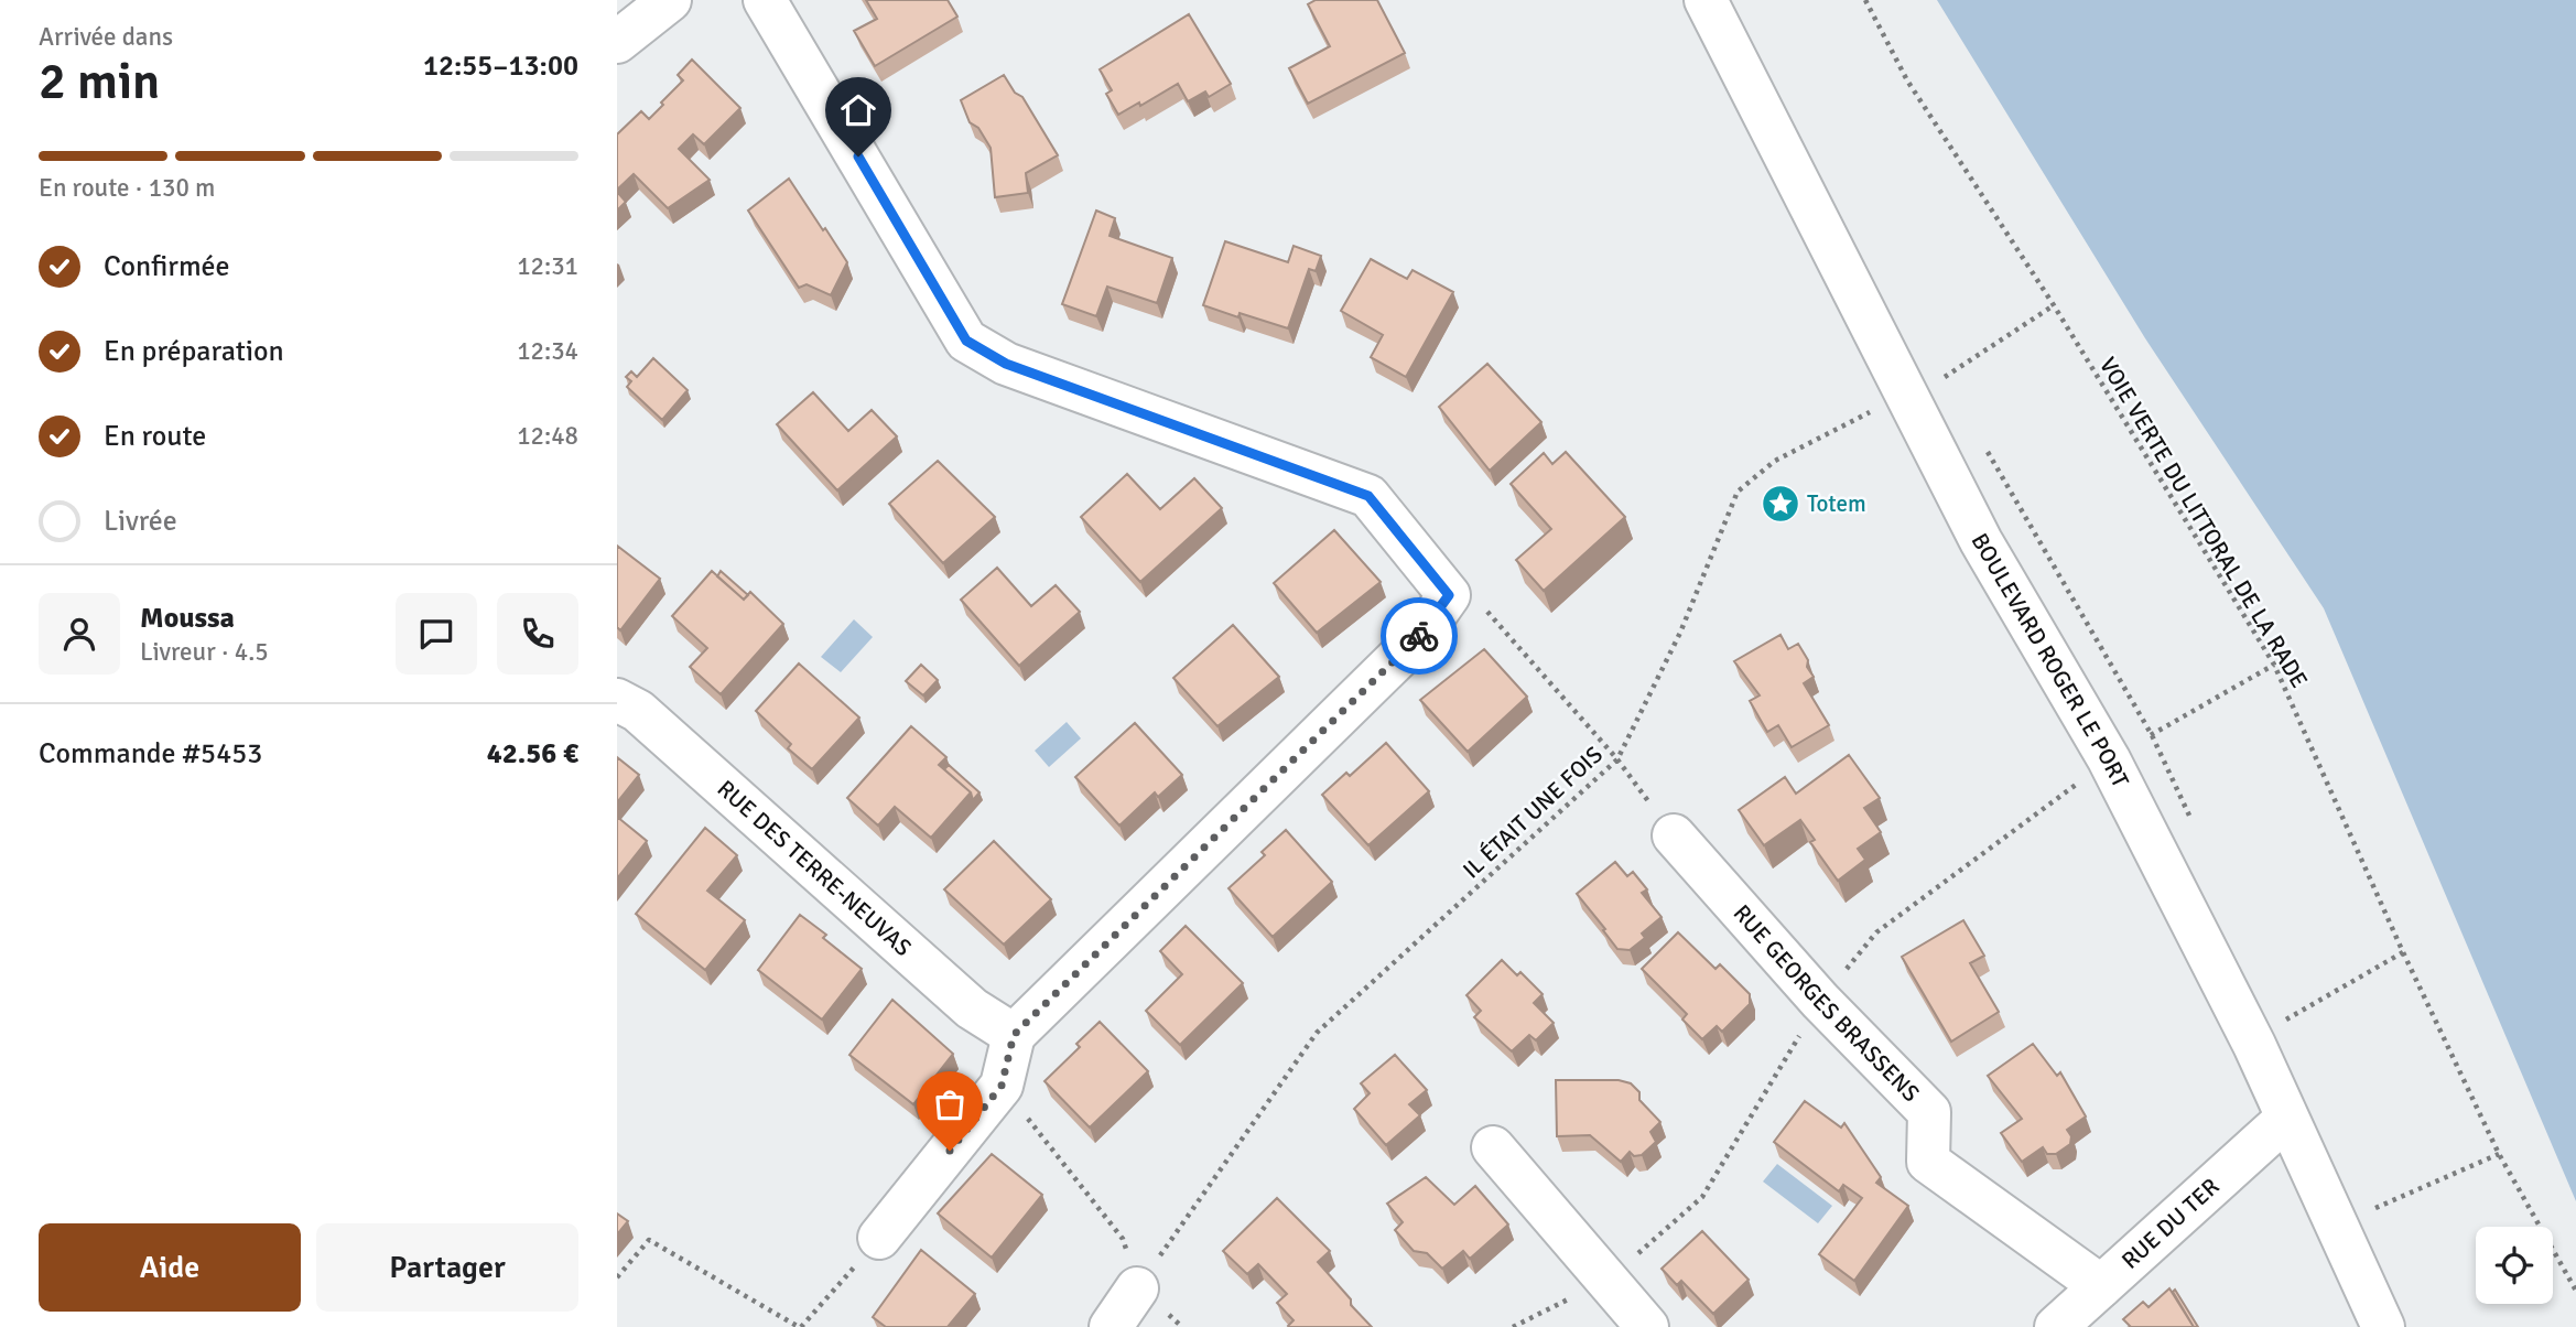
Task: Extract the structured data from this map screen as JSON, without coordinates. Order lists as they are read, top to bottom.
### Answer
{
  "streets": {
    "street": [
      "BOULEVARD ROGER LE PORT",
      "RUE DES TERRE-NEUVAS",
      "RUE GEORGES BRASSENS",
      "RUE DU TER"
    ],
    "path": ["VOIE VERTE DU LITTORAL DE LA RADE", "IL ÉTAIT UNE FOIS"]
  },
  "crossings": [
    ["VOIE VERTE DU LITTORAL DE LA RADE", "IL ÉTAIT UNE FOIS"],
    ["BOULEVARD ROGER LE PORT", "IL ÉTAIT UNE FOIS"],
    ["BOULEVARD ROGER LE PORT", "RUE DU TER"],
    ["RUE GEORGES BRASSENS", "RUE DU TER"]
  ],
  "places": {
    "place": ["Totem"]
  },
  "page": {
    "heading": ["2 min", "Arrivée dans", "12:55–13:00"],
    "panel": [
      "Moussa",
      "Livreur · 4.5",
      "Commande #5453",
      "42.56 €"
    ],
    "bar": "En route · 130 m",
    "list": [
      ["Confirmée", "12:31"],
      ["En préparation", "12:34"],
      ["En route", "12:48"],
      "Livrée"
    ],
    "buttons": ["Aide", "Partager"]
  }
}
